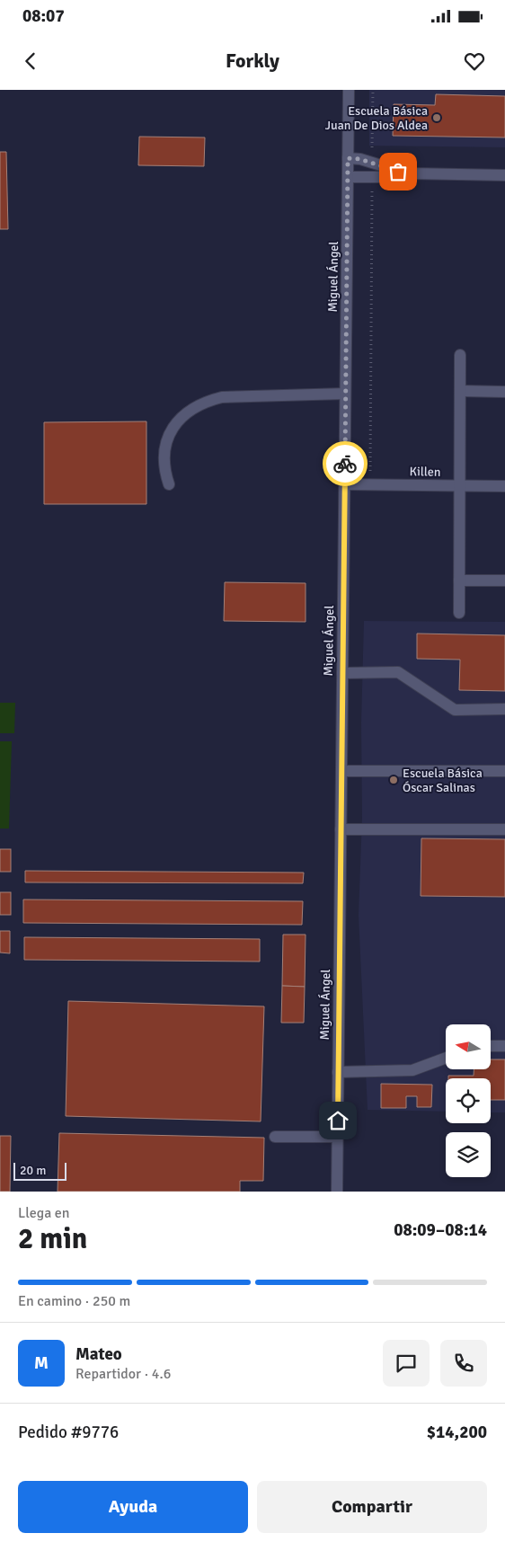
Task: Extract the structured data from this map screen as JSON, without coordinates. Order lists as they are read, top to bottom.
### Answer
{
  "streets": {
    "street": ["Miguel Ángel", "Killen"]
  },
  "crossings": [
    ["Miguel Ángel", "Killen"]
  ],
  "places": ["Escuela Básica Juan De Dios Aldea", "Escuela Básica Óscar Salinas"],
  "scale_bar": "20 m",
  "north": "left",
  "page": {
    "status": "08:07",
    "header": "Forkly",
    "scale": "20 m",
    "heading": ["2 min", "Llega en", "08:09–08:14"],
    "panel": [
      "Mateo",
      "Repartidor · 4.6",
      "Pedido #9776",
      "$14,200"
    ],
    "bar": "En camino · 250 m",
    "round": "M",
    "buttons": ["Ayuda", "Compartir"]
  }
}
